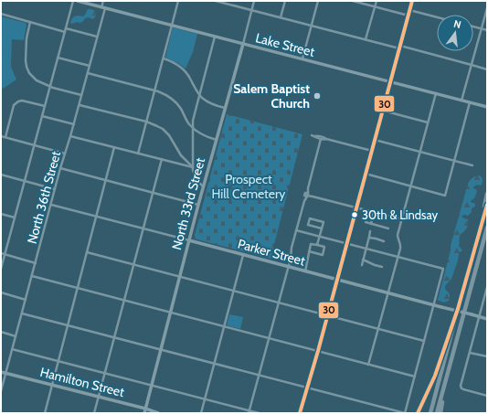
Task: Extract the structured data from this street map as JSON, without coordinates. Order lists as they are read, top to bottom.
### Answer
{
  "streets": {
    "main road": [
      "Lake Street",
      "North 33rd Street",
      "Parker Street",
      "Hamilton Street"
    ],
    "street": ["North 36th Street"]
  },
  "crossings": [
    ["Lake Street", "North 36th Street"],
    ["Lake Street", "North 33rd Street"],
    ["North 36th Street", "Parker Street"],
    ["North 36th Street", "Hamilton Street"],
    ["North 33rd Street", "Parker Street"],
    ["North 33rd Street", "Hamilton Street"]
  ],
  "parks": ["Prospect Hill Cemetery"],
  "places": ["Salem Baptist Church", "30th & Lindsay"],
  "lines": ["transit line 30"],
  "north": "top"
}
